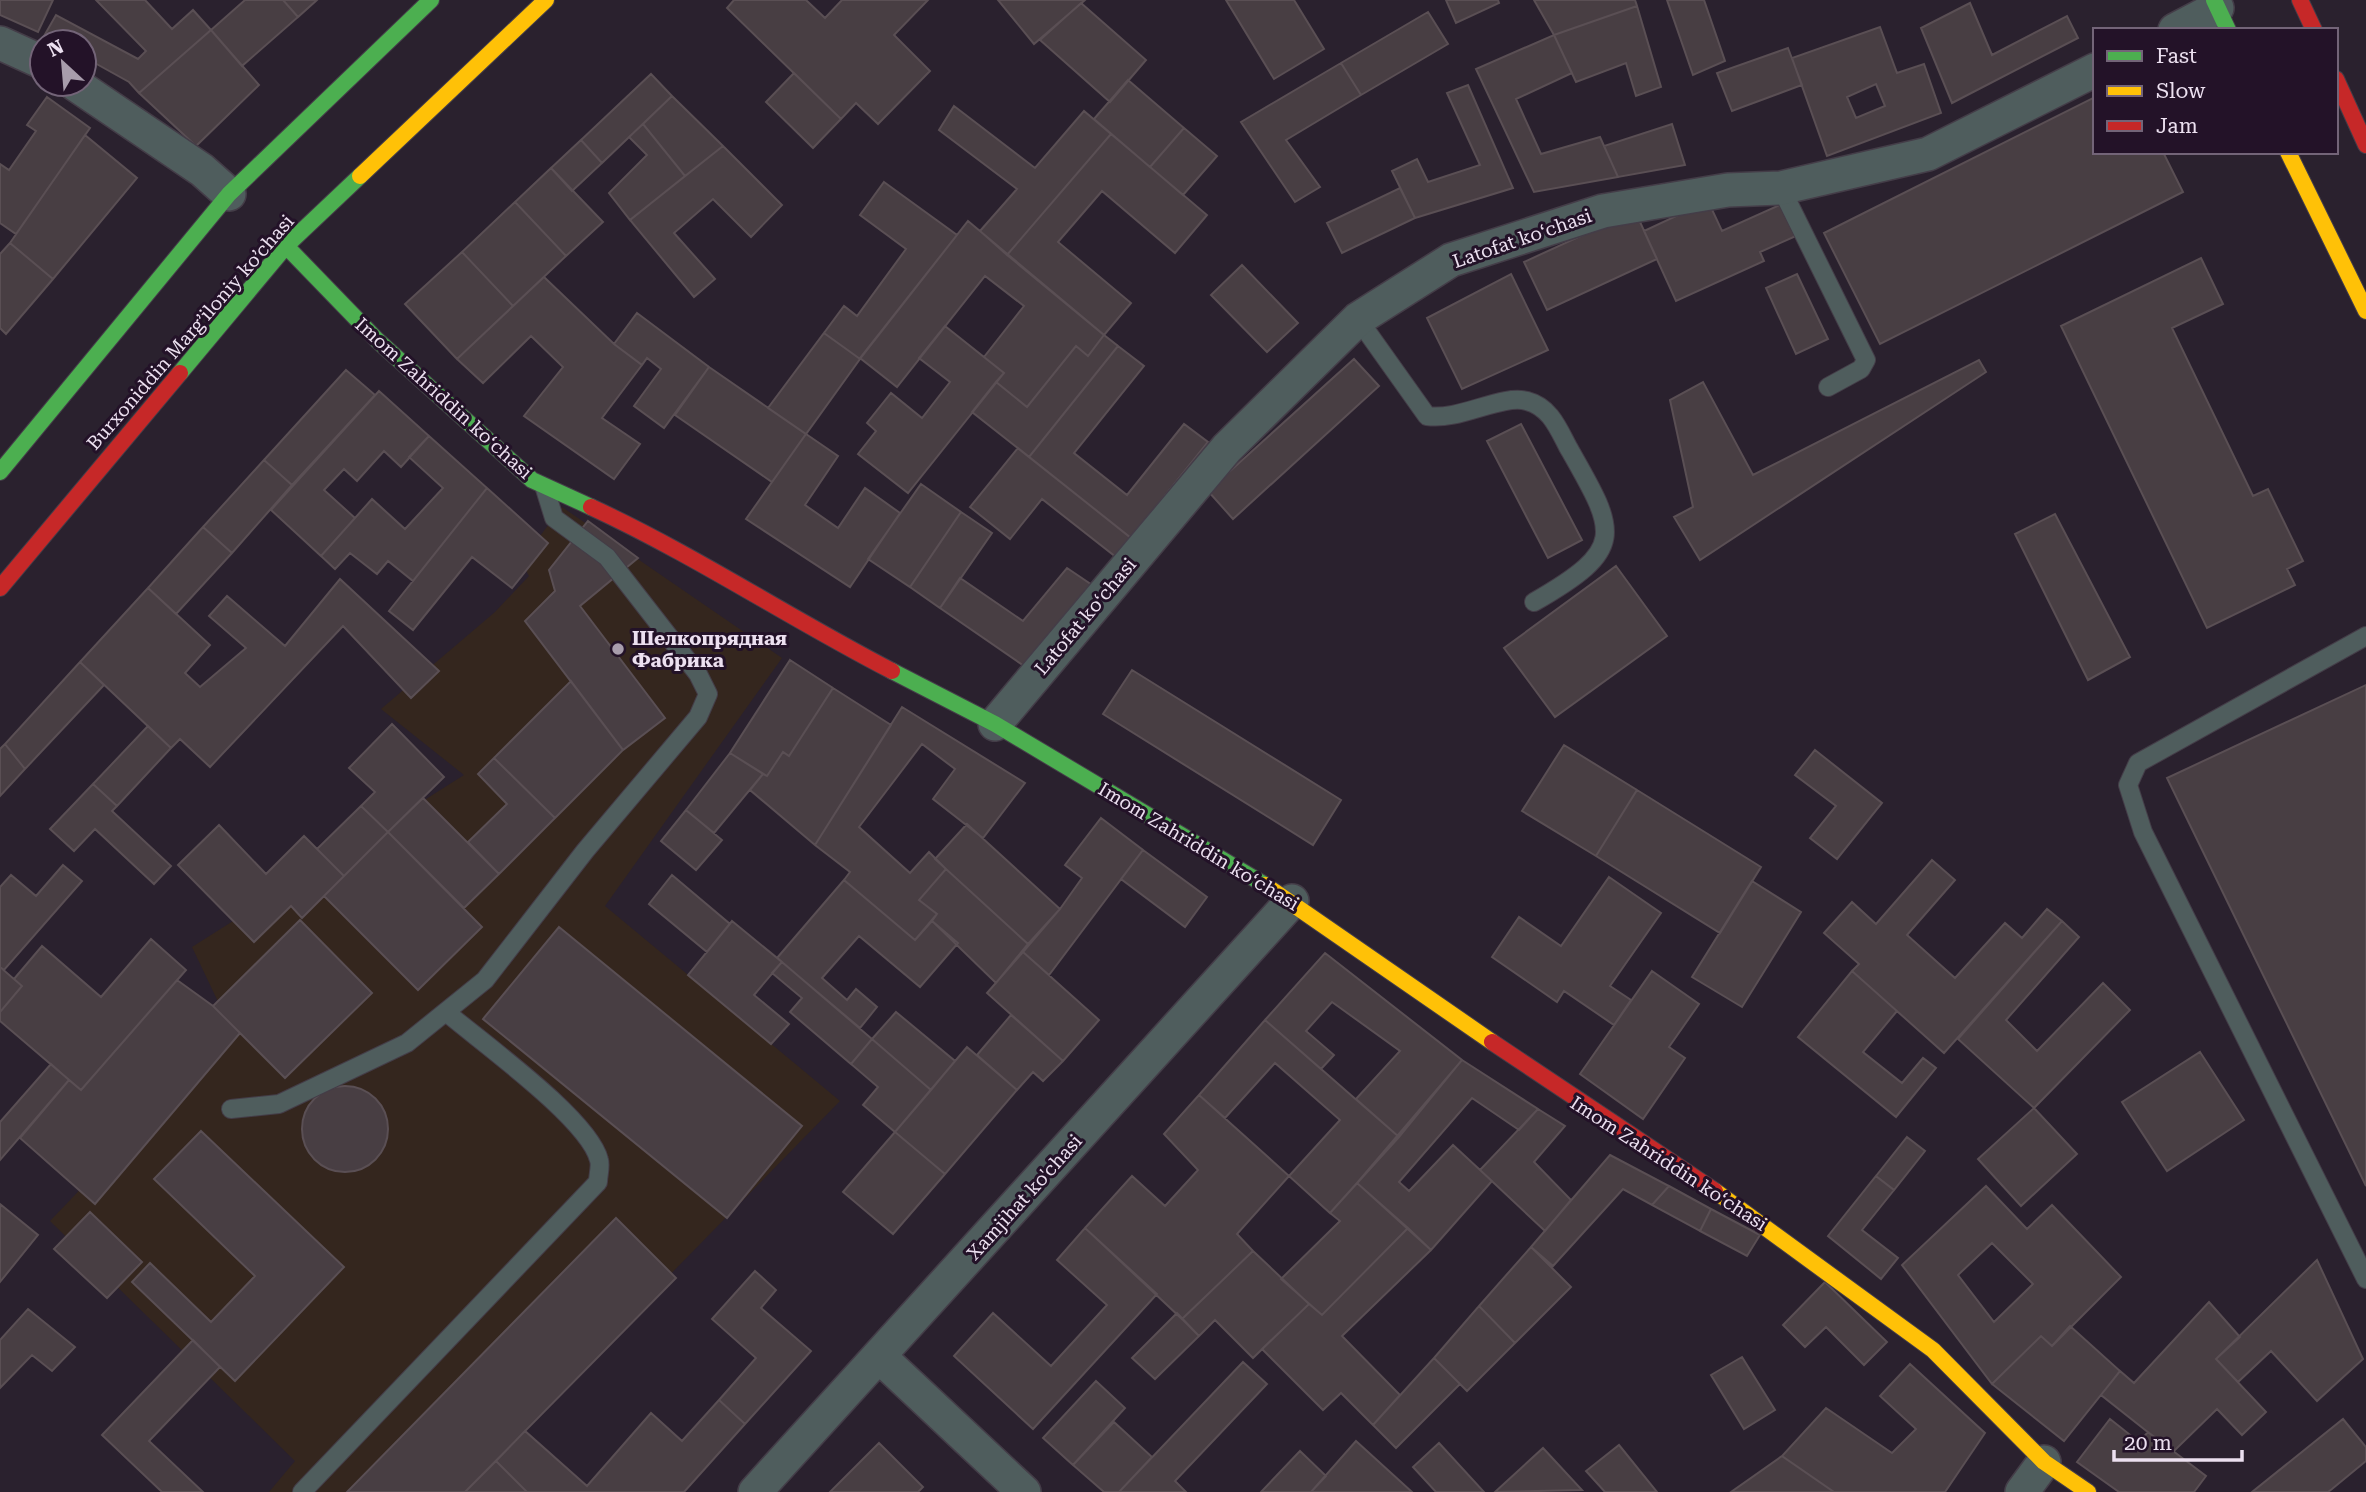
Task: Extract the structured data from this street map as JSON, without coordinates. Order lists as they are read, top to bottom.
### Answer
{
  "streets": {
    "street": [
      "Latofat koʻchasi",
      "Burxoniddin Marg’iloniy ko’chasi",
      "Imom Zahriddin koʻchasi",
      "Xamjihat ko'chasi"
    ]
  },
  "crossings": [
    ["Latofat koʻchasi", "Imom Zahriddin koʻchasi"],
    ["Burxoniddin Marg’iloniy ko’chasi", "Imom Zahriddin koʻchasi"],
    ["Imom Zahriddin koʻchasi", "Xamjihat ko'chasi"]
  ],
  "places": ["Шелкопрядная Фабрика"],
  "legend": ["Fast", "Slow", "Jam"],
  "scale_bar": "20 m",
  "north": "top left"
}
